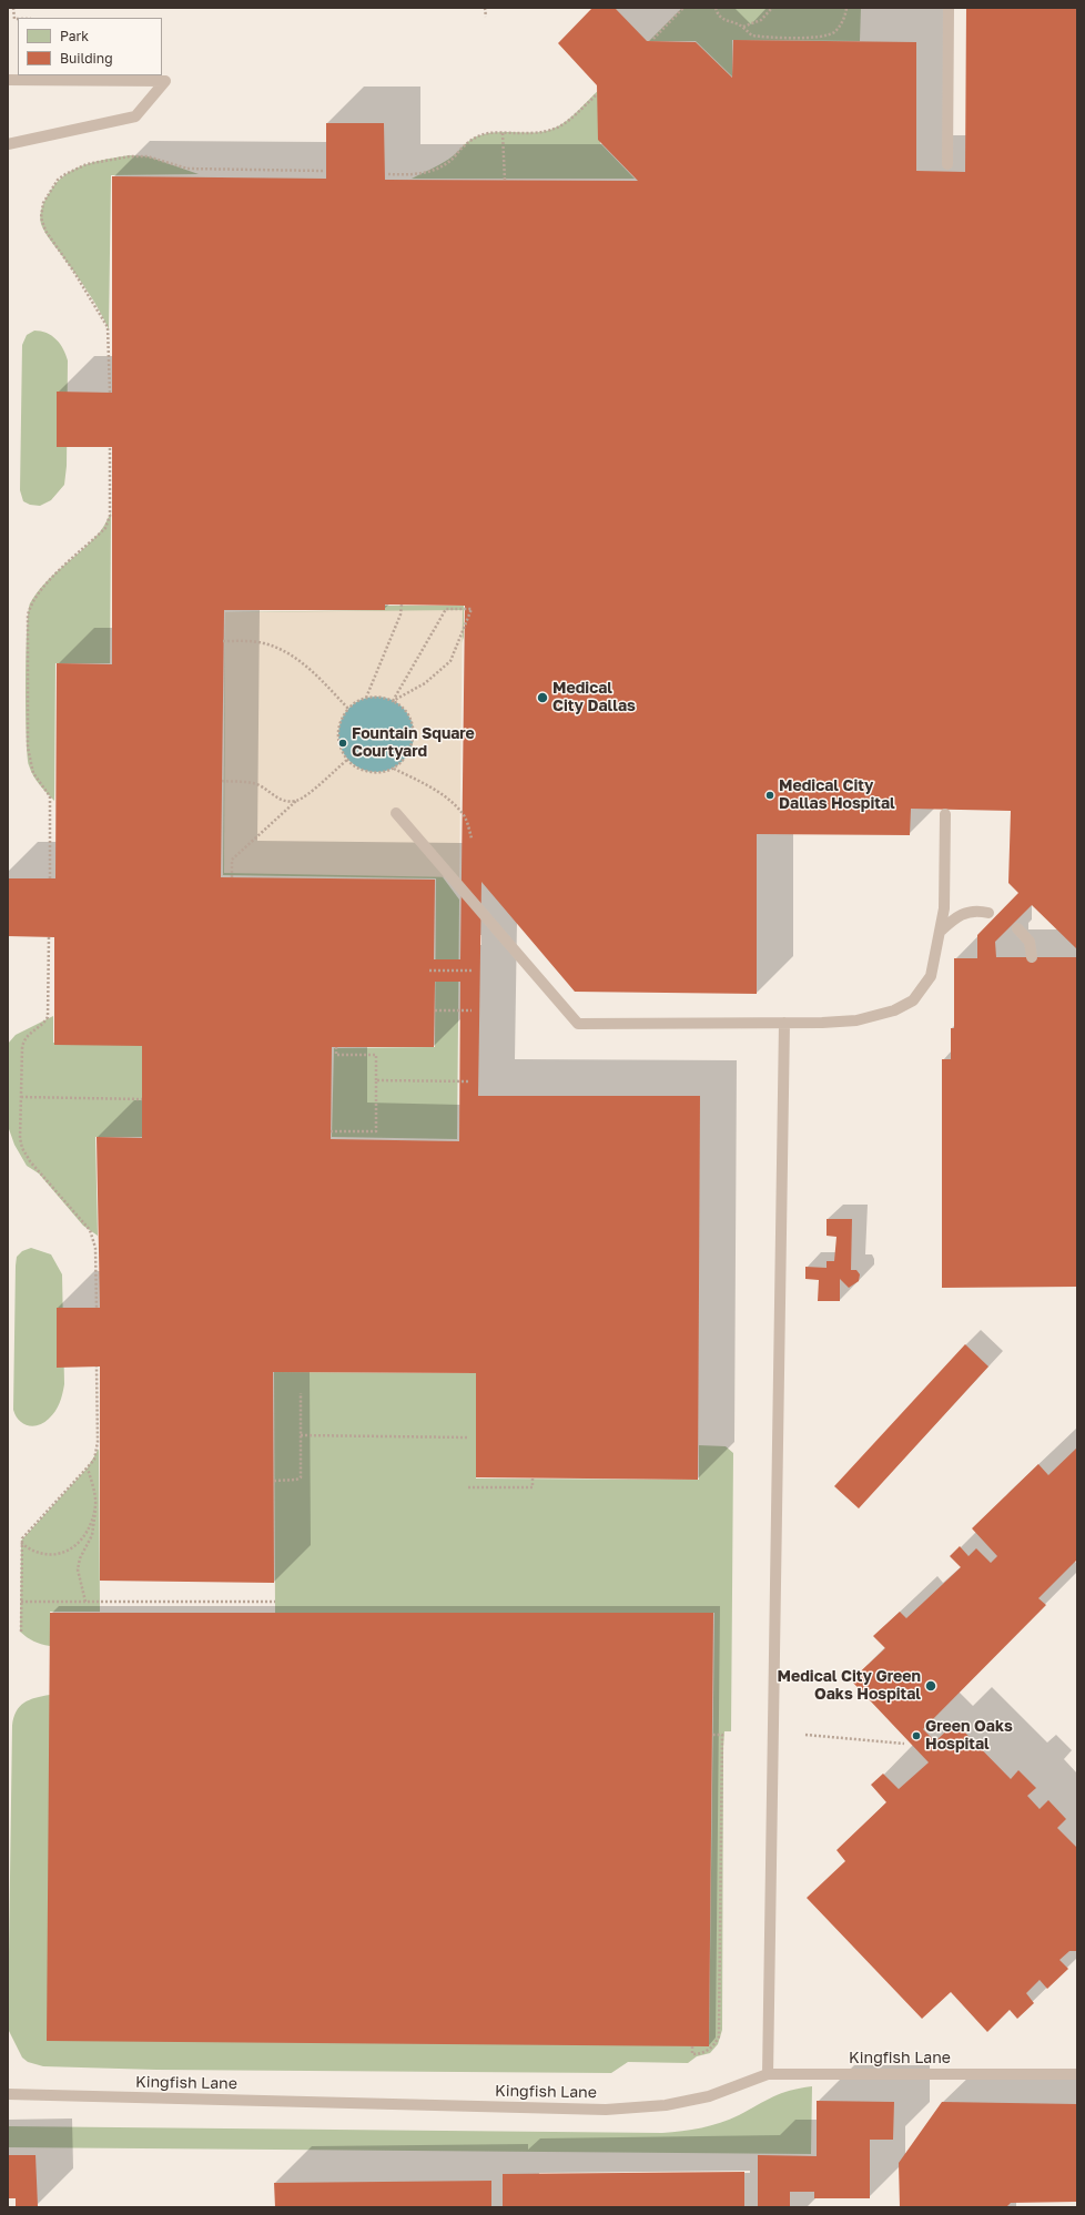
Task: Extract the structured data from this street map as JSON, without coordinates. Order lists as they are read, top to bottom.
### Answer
{
  "streets": {
    "lane": ["Kingfish Lane"]
  },
  "places": [
    "Medical City Dallas",
    "Fountain Square Courtyard",
    "Medical City Dallas Hospital",
    "Medical City Green Oaks Hospital",
    "Green Oaks Hospital"
  ],
  "legend": ["Park", "Building"]
}
